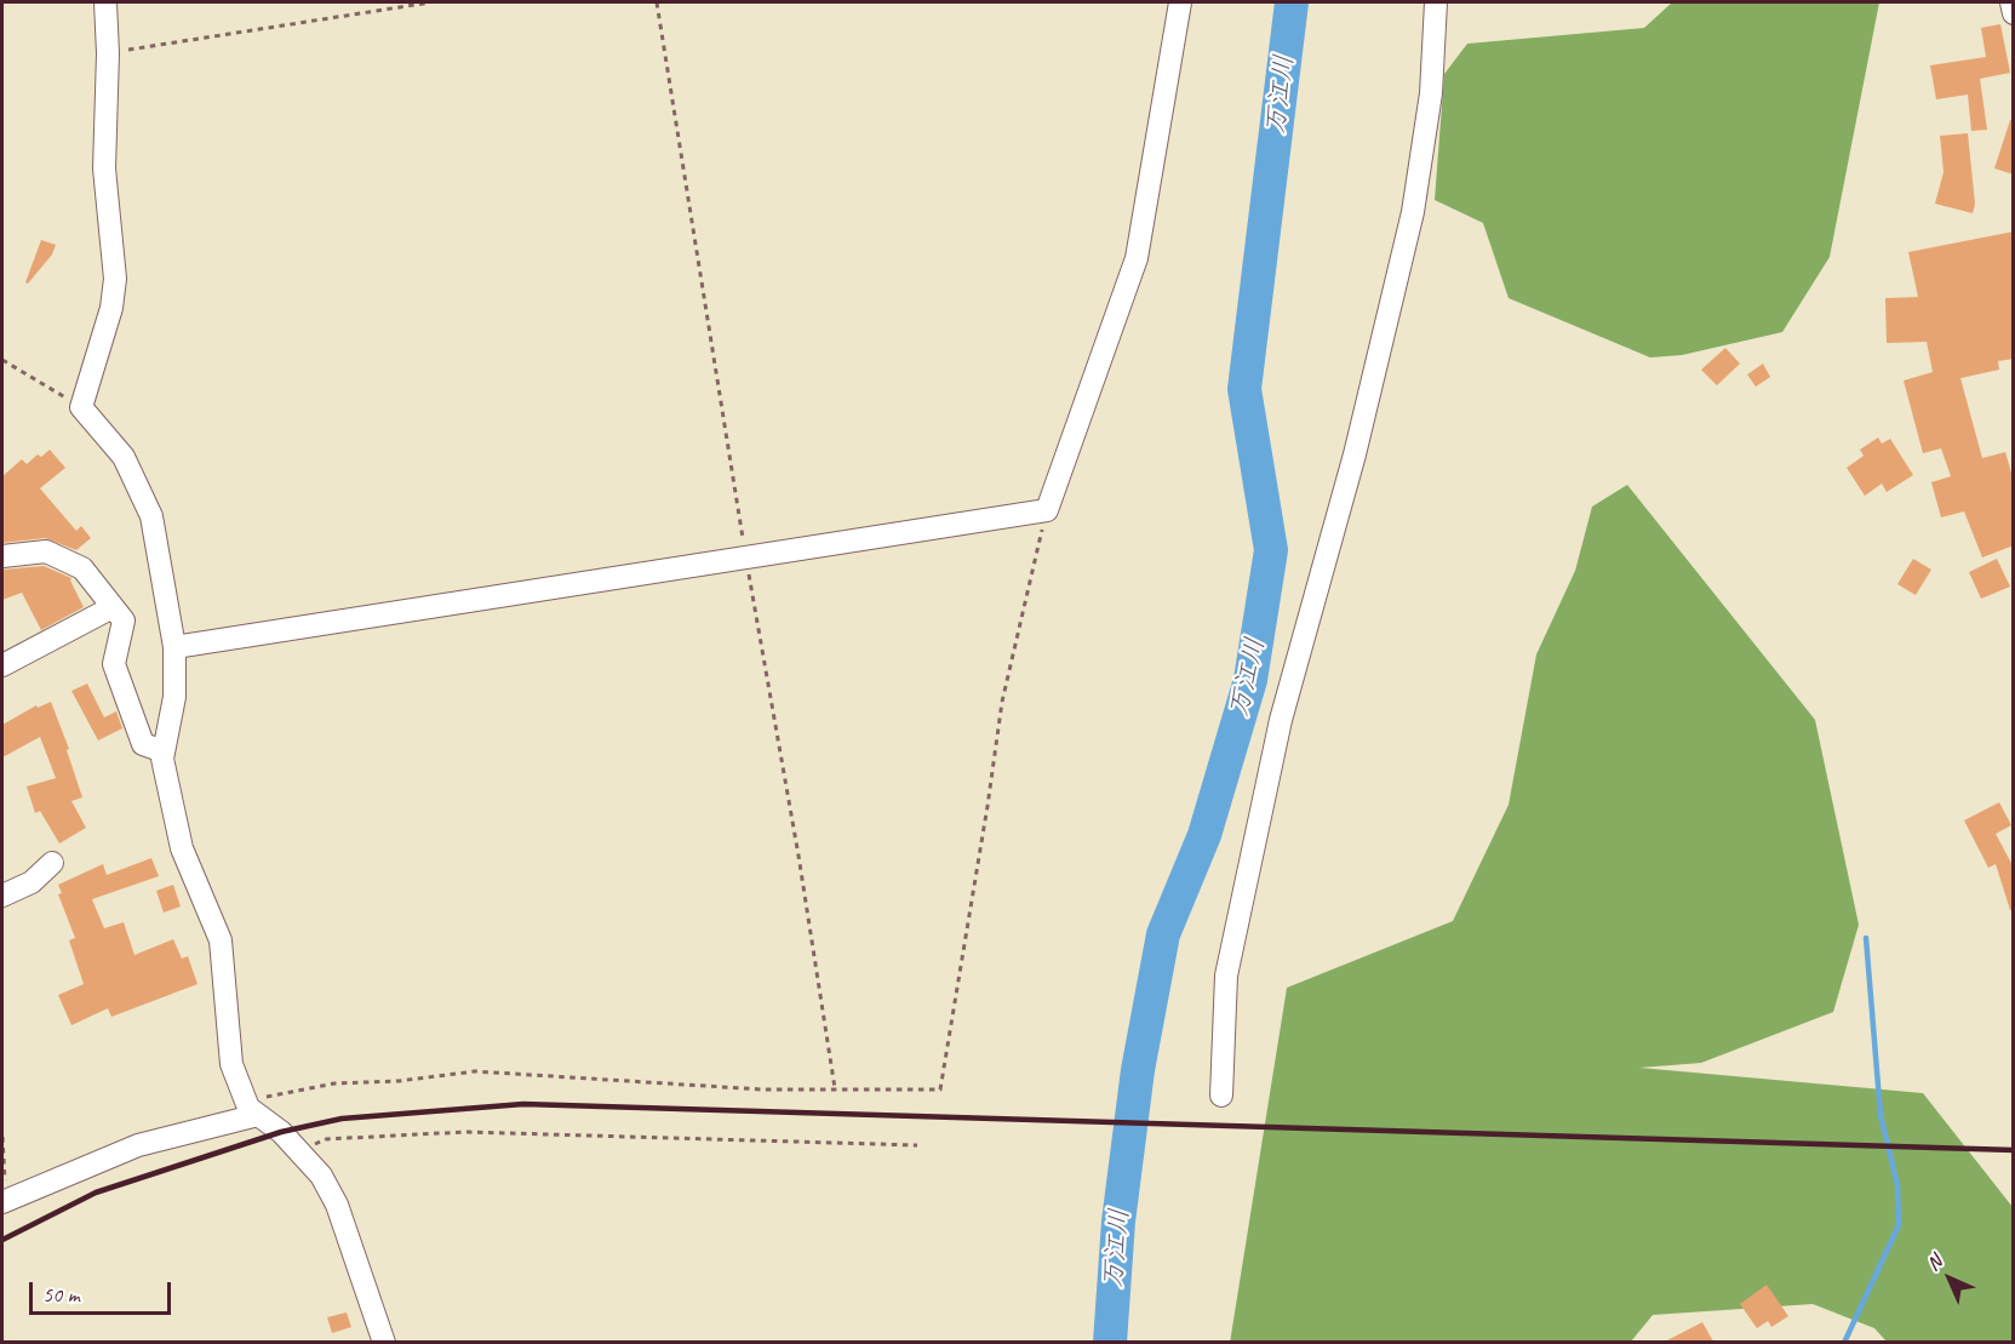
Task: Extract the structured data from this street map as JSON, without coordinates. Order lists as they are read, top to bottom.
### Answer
{
  "water": ["万江川"],
  "scale_bar": "50 m",
  "north": "top left"
}
